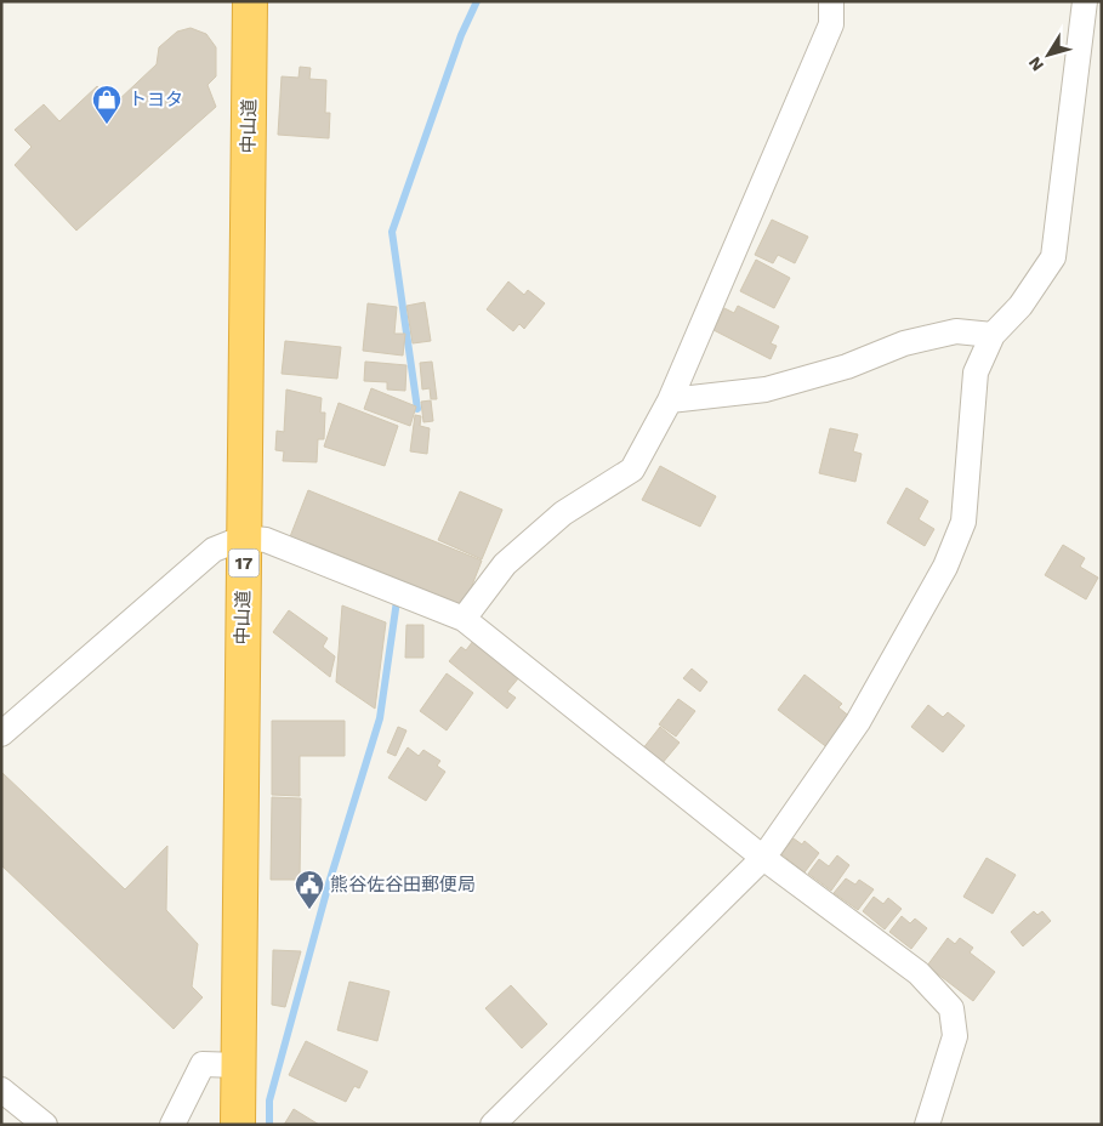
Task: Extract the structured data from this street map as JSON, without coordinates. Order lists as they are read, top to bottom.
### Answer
{
  "streets": {
    "highway": ["中山道", "17"]
  },
  "places": {
    "shop": ["トヨタ"],
    "public building": ["熊谷佐谷田郵便局"]
  },
  "north": "bottom left"
}
